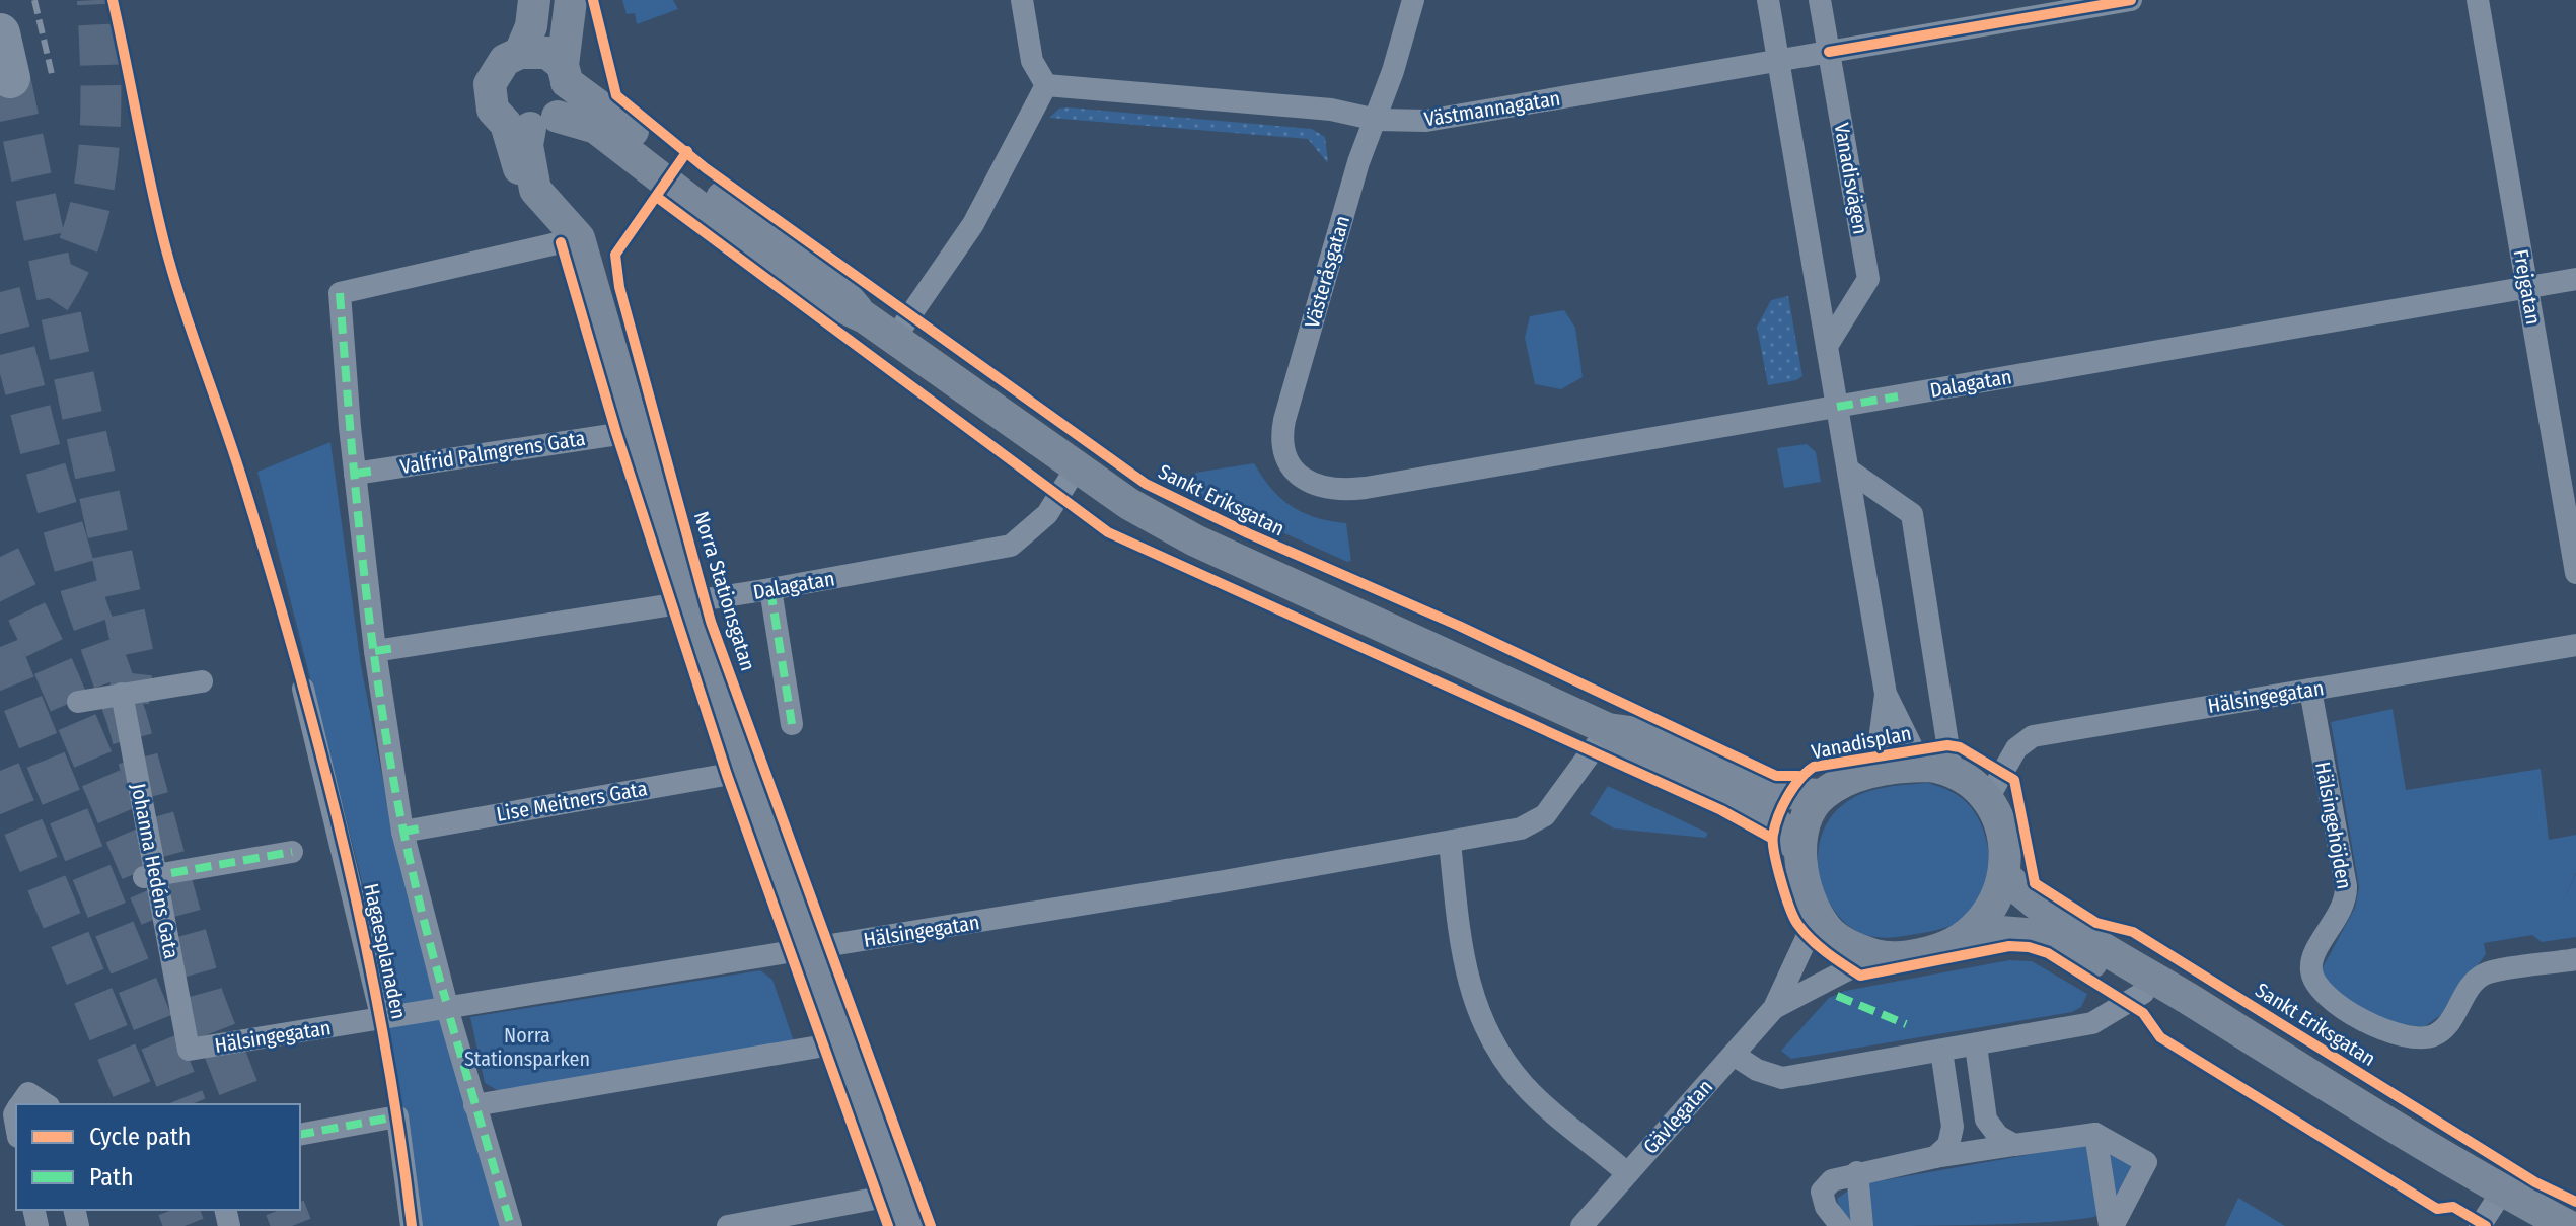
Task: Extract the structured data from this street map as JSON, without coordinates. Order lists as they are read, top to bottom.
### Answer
{
  "streets": {
    "main road": ["Norra Stationsgatan", "Vanadisplan"],
    "street": [
      "Västmannagatan",
      "Vanadisvägen",
      "Västeråsgatan",
      "Frejgatan",
      "Dalagatan",
      "Valfrid Palmgrens Gata",
      "Hälsingegatan",
      "Lise Meitners Gata",
      "Hälsingehöjden",
      "Johanna Hedéns Gata",
      "Hagaesplanaden",
      "Gävlegatan"
    ],
    "cycle path": ["Sankt Eriksgatan"]
  },
  "crossings": [
    ["Västmannagatan", "Vanadisvägen"],
    ["Västmannagatan", "Västeråsgatan"],
    ["Västeråsgatan", "Dalagatan"],
    ["Frejgatan", "Dalagatan"],
    ["Dalagatan", "Norra Stationsgatan"],
    ["Valfrid Palmgrens Gata", "Norra Stationsgatan"],
    ["Norra Stationsgatan", "Hälsingegatan"],
    ["Norra Stationsgatan", "Lise Meitners Gata"],
    ["Hälsingegatan", "Vanadisplan"],
    ["Hälsingegatan", "Hälsingehöjden"],
    ["Hälsingegatan", "Johanna Hedéns Gata"],
    ["Hälsingegatan", "Hagaesplanaden"],
    ["Hälsingegatan", "Gävlegatan"],
    ["Vanadisplan", "Gävlegatan"]
  ],
  "parks": ["Norra Stationsparken"],
  "legend": ["Cycle path", "Path"]
}
